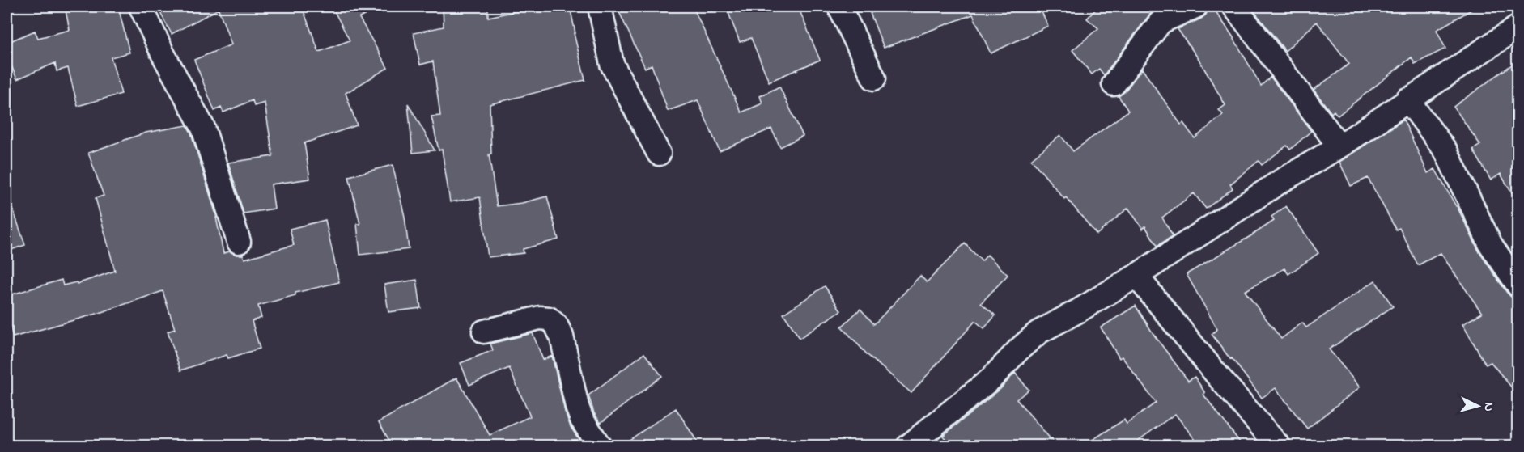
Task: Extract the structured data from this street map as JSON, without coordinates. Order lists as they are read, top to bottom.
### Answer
{
  "north": "right"
}
